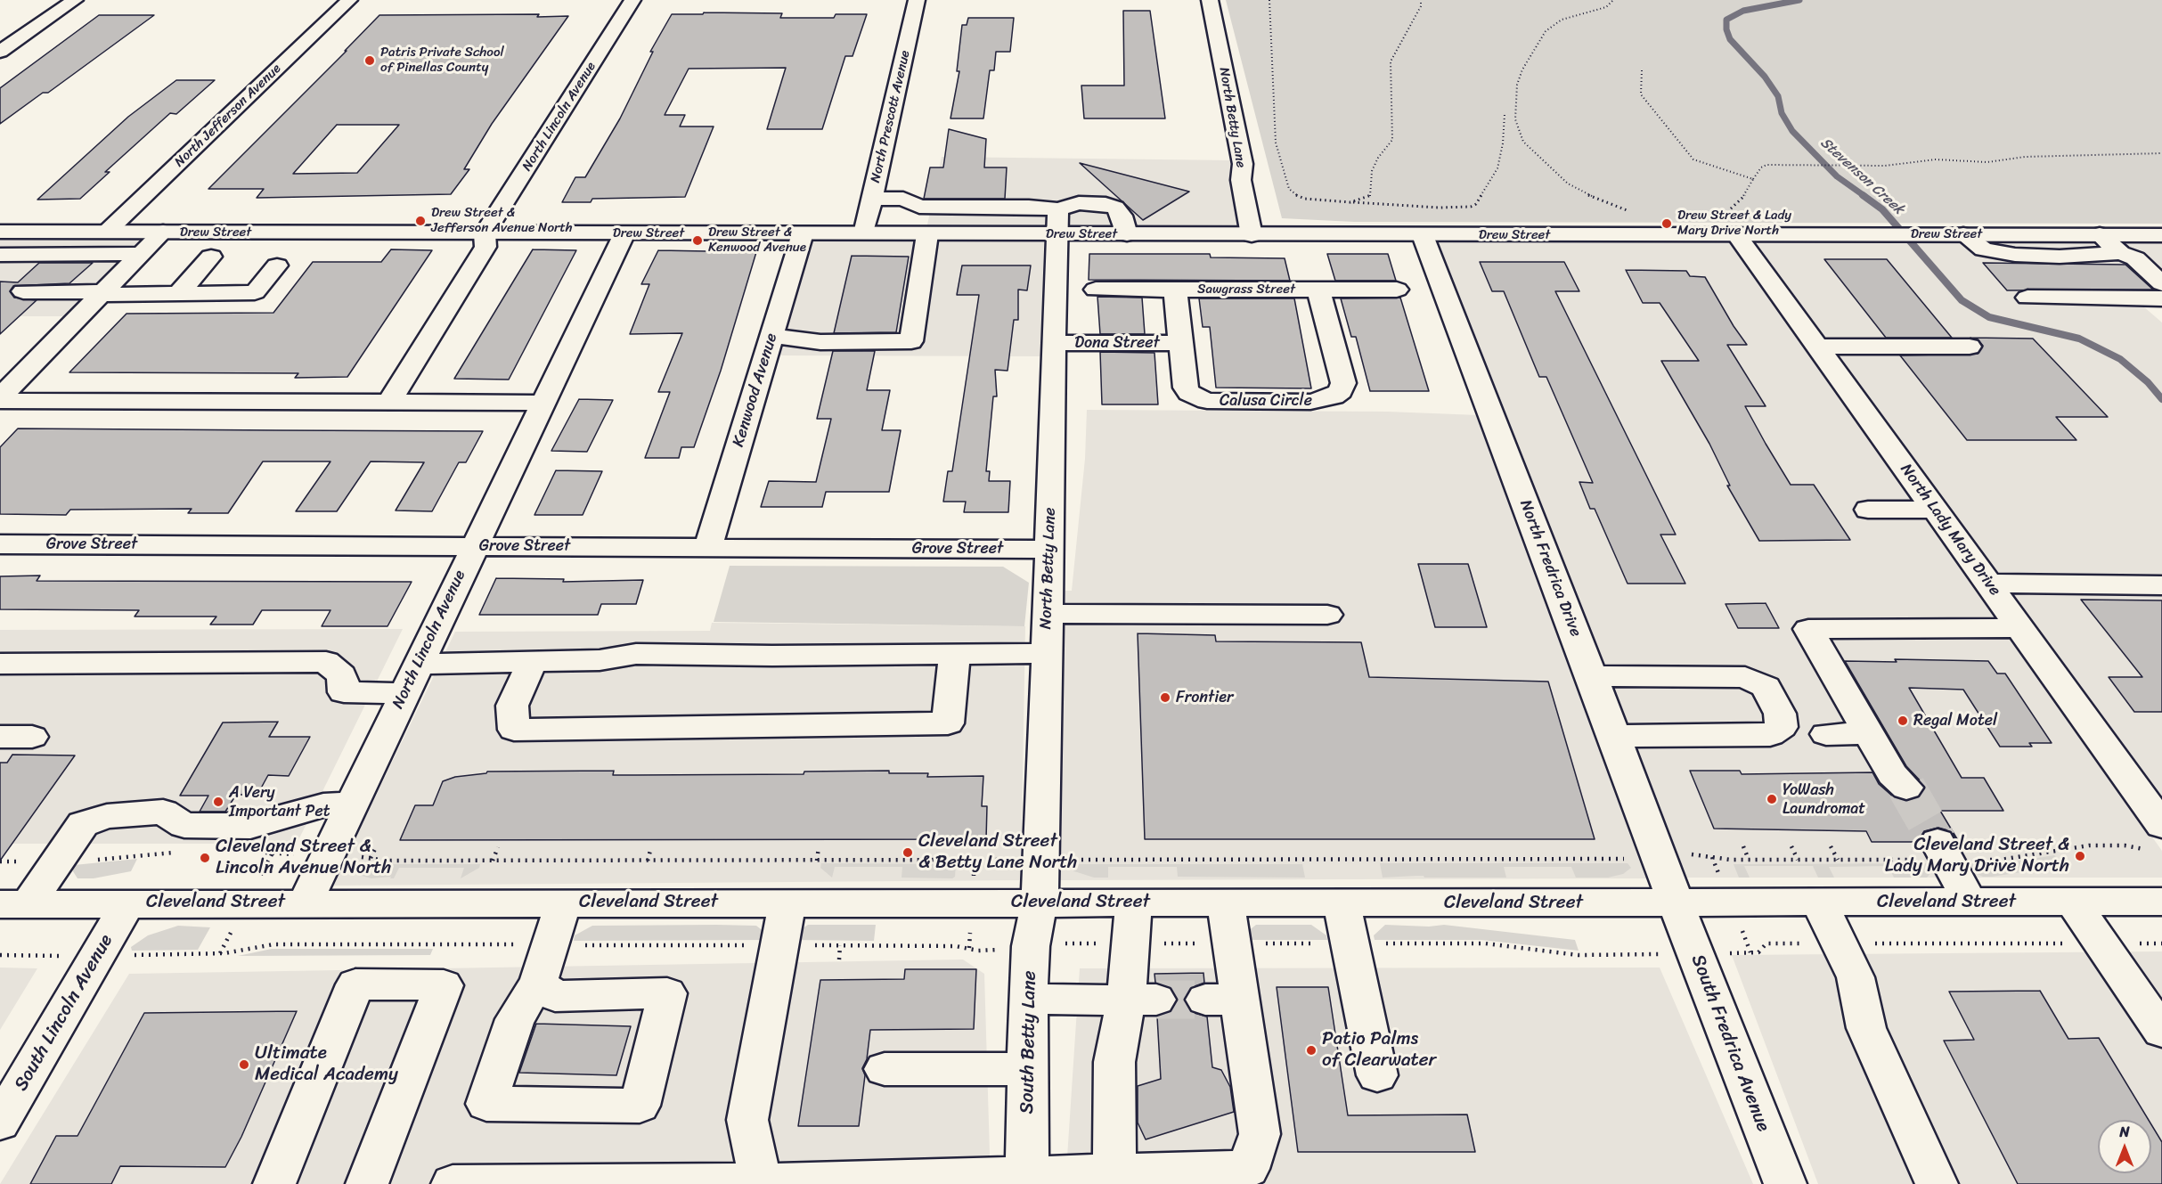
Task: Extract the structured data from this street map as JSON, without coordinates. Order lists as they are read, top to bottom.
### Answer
{
  "streets": {
    "street": [
      "North Jefferson Avenue",
      "North Lincoln Avenue",
      "North Prescott Avenue",
      "North Betty Lane",
      "Drew Street",
      "Sawgrass Street",
      "Dona Street",
      "Kenwood Avenue",
      "Calusa Circle",
      "North Lady Mary Drive",
      "Grove Street",
      "North Fredrica Drive",
      "Cleveland Street",
      "South Lincoln Avenue",
      "South Betty Lane",
      "South Fredrica Avenue"
    ]
  },
  "crossings": [
    ["North Jefferson Avenue", "Drew Street"],
    ["North Lincoln Avenue", "Drew Street"],
    ["North Lincoln Avenue", "Grove Street"],
    ["North Lincoln Avenue", "Cleveland Street"],
    ["North Prescott Avenue", "Drew Street"],
    ["North Betty Lane", "Drew Street"],
    ["North Betty Lane", "Dona Street"],
    ["North Betty Lane", "Grove Street"],
    ["North Betty Lane", "Cleveland Street"],
    ["North Betty Lane", "South Betty Lane"],
    ["Drew Street", "Kenwood Avenue"],
    ["Drew Street", "North Lady Mary Drive"],
    ["Drew Street", "North Fredrica Drive"],
    ["Sawgrass Street", "Calusa Circle"],
    ["Dona Street", "Calusa Circle"],
    ["Kenwood Avenue", "Grove Street"],
    ["North Fredrica Drive", "Cleveland Street"],
    ["North Fredrica Drive", "South Fredrica Avenue"],
    ["Cleveland Street", "South Lincoln Avenue"],
    ["Cleveland Street", "South Betty Lane"],
    ["Cleveland Street", "South Fredrica Avenue"]
  ],
  "water": ["Stevenson Creek"],
  "places": [
    "Patris Private School of Pinellas County",
    "Drew Street & Jefferson Avenue North",
    "Drew Street & Lady Mary Drive North",
    "Drew Street & Kenwood Avenue",
    "Frontier",
    "Regal Motel",
    "YoWash Laundromat",
    "A Very Important Pet",
    "Cleveland Street & Betty Lane North",
    "Cleveland Street & Lady Mary Drive North",
    "Cleveland Street & Lincoln Avenue North",
    "Patio Palms of Clearwater",
    "Ultimate Medical Academy"
  ],
  "north": "top"
}
